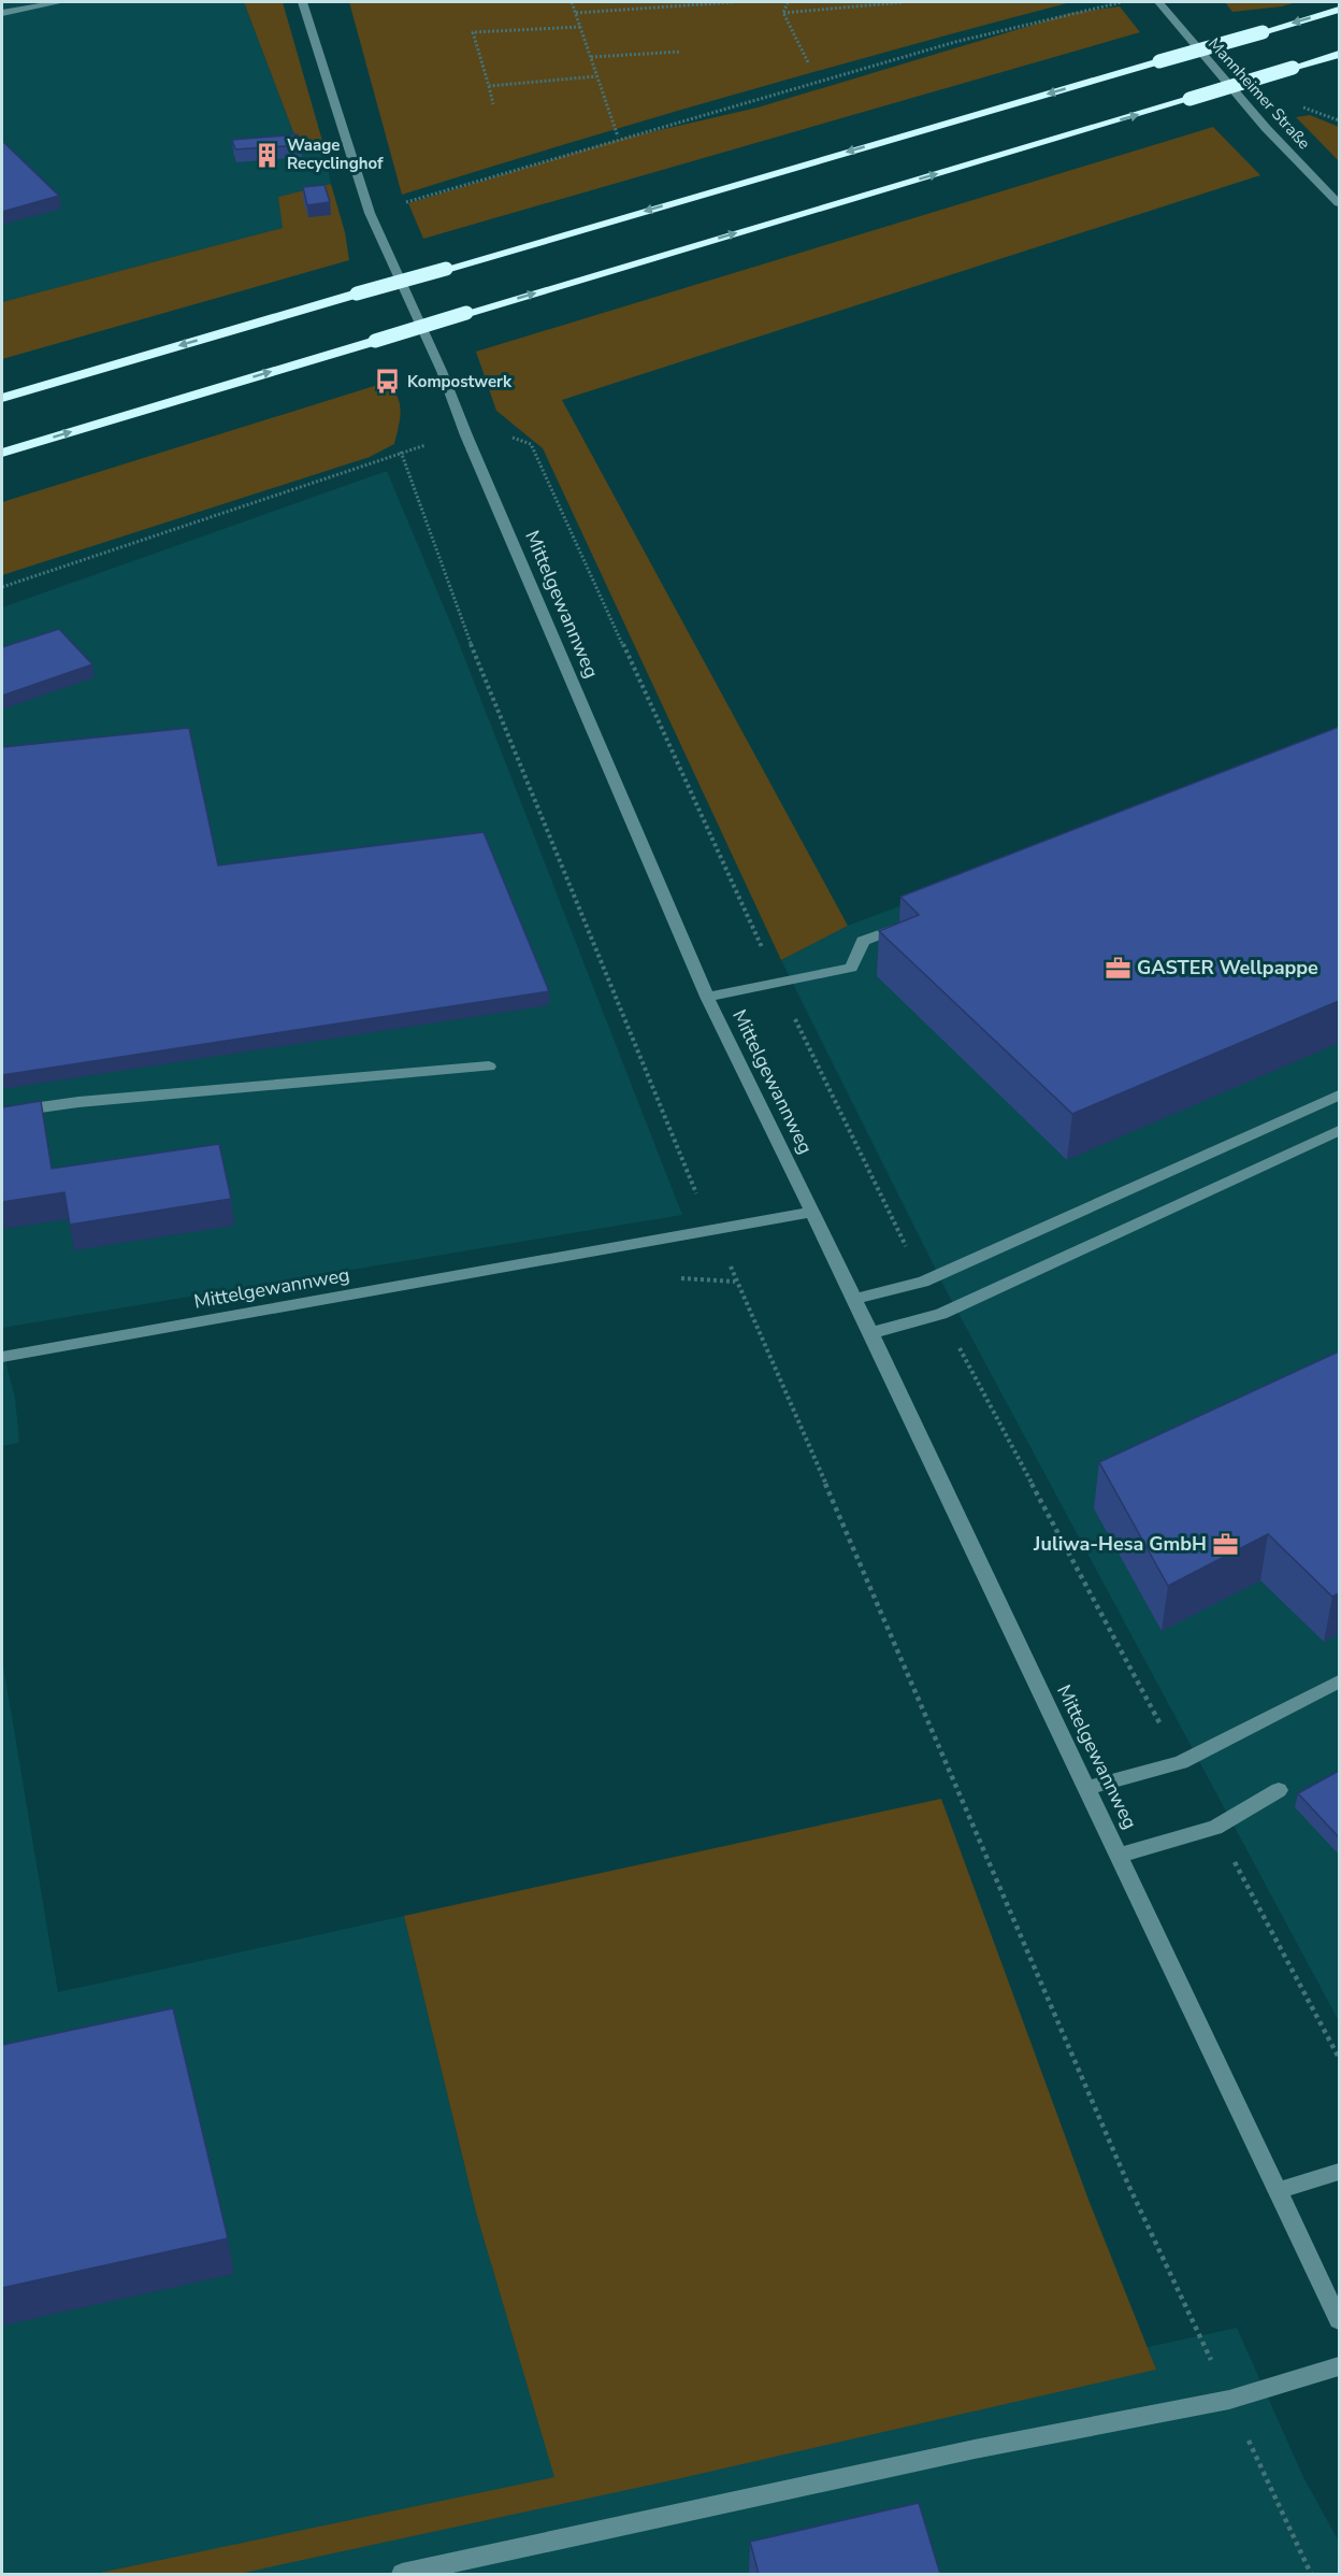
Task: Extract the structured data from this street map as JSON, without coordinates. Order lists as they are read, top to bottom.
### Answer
{
  "streets": {
    "street": ["Mannheimer Straße", "Mittelgewannweg"]
  },
  "places": {
    "building": ["Waage Recyclinghof"],
    "bus stop": ["Kompostwerk"],
    "office": ["GASTER Wellpappe", "Juliwa-Hesa GmbH"]
  }
}
